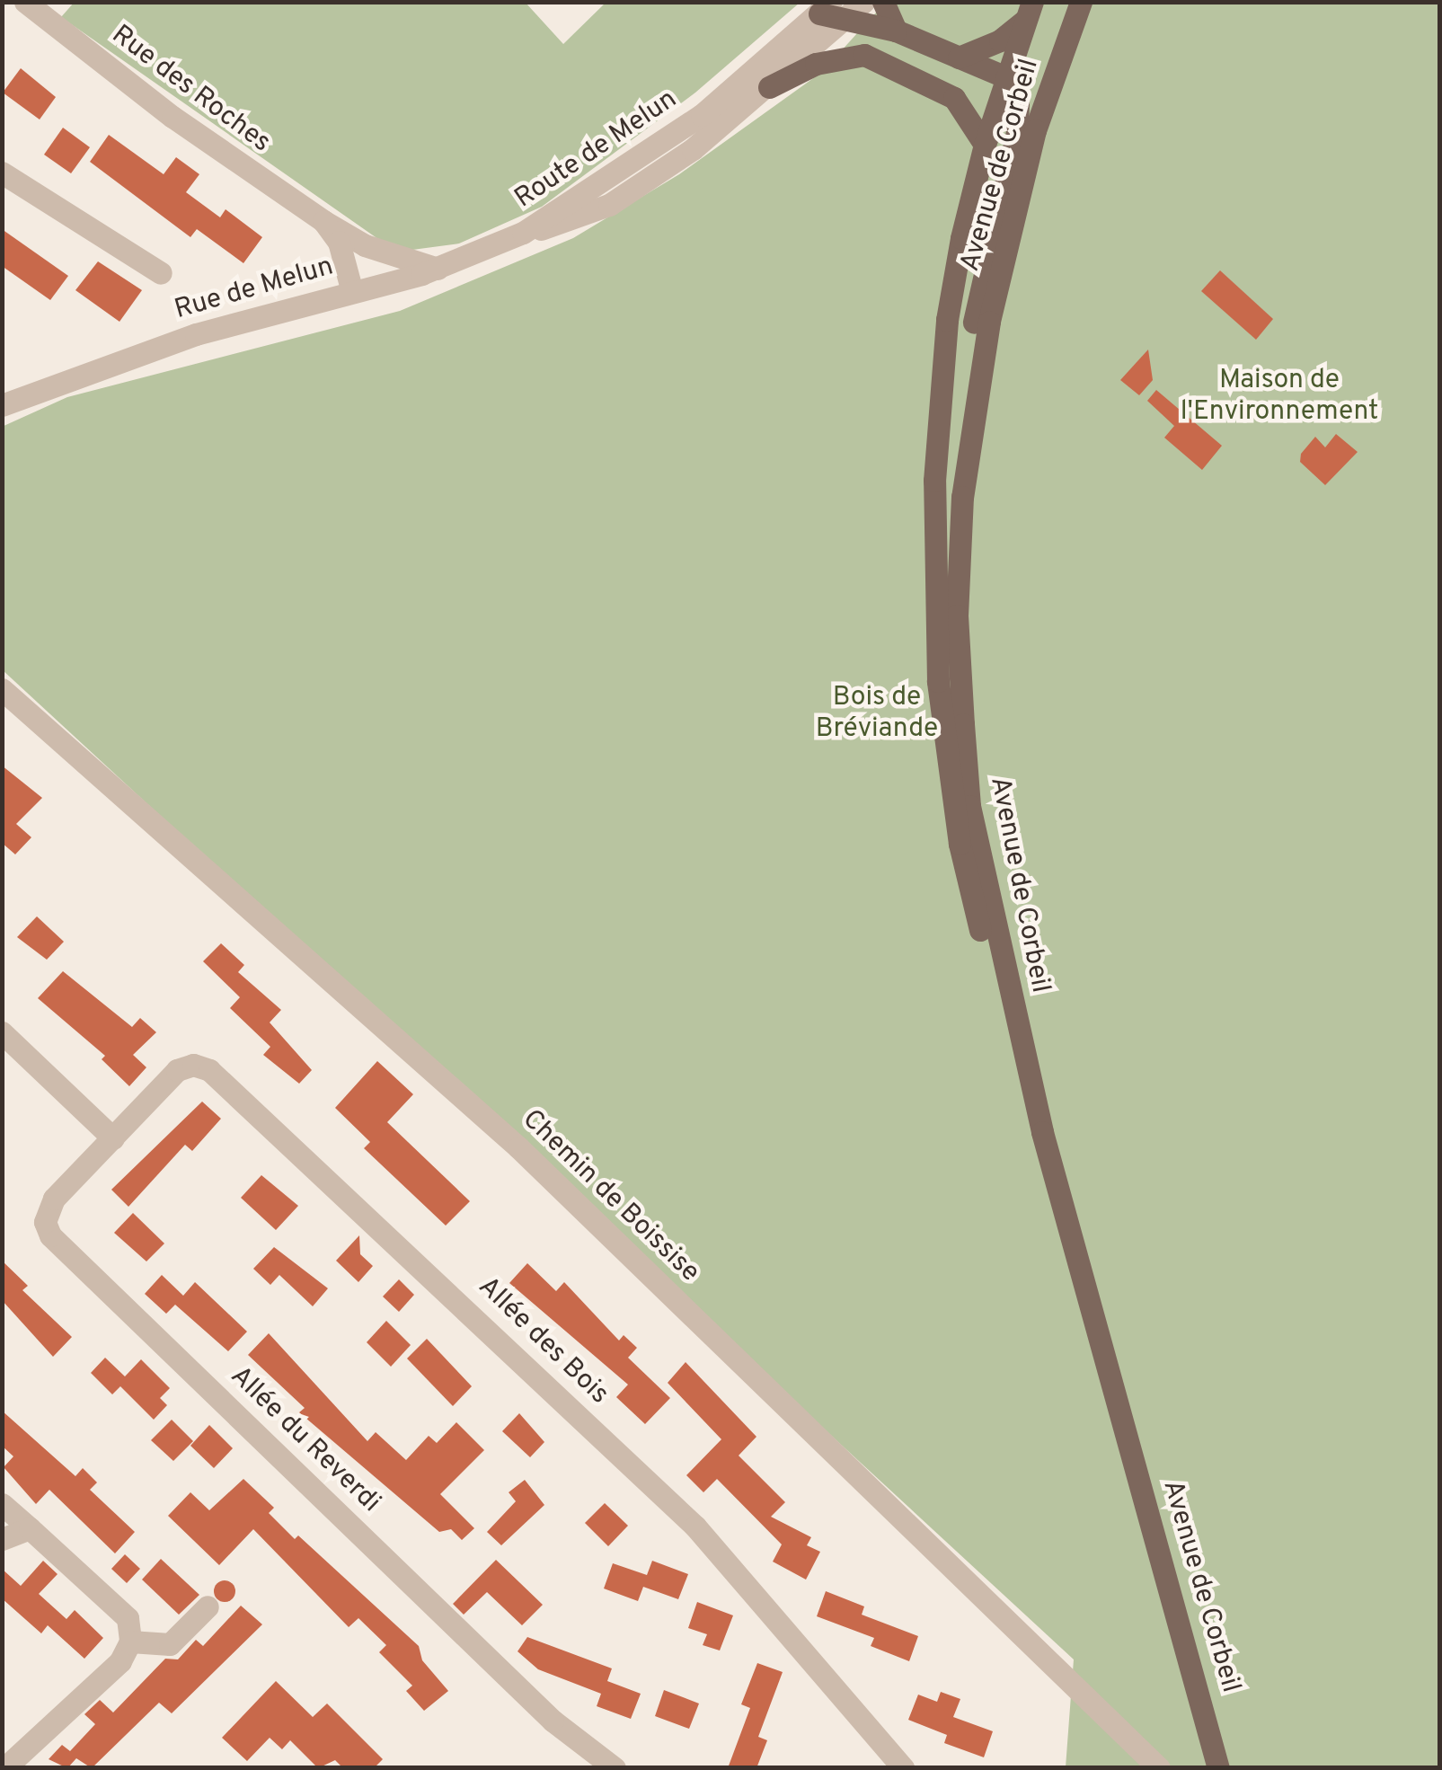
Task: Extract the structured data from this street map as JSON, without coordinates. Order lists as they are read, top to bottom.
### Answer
{
  "streets": {
    "main road": ["Avenue de Corbeil"],
    "street": [
      "Rue des Roches",
      "Route de Melun",
      "Rue de Melun",
      "Chemin de Boissise",
      "Allée des Bois",
      "Allée du Reverdi"
    ]
  },
  "crossings": [
    ["Rue des Roches", "Rue de Melun"],
    ["Route de Melun", "Rue de Melun"],
    ["Allée des Bois", "Allée du Reverdi"]
  ],
  "parks": ["Maison de l'Environnement", "Bois de Bréviande"]
}
